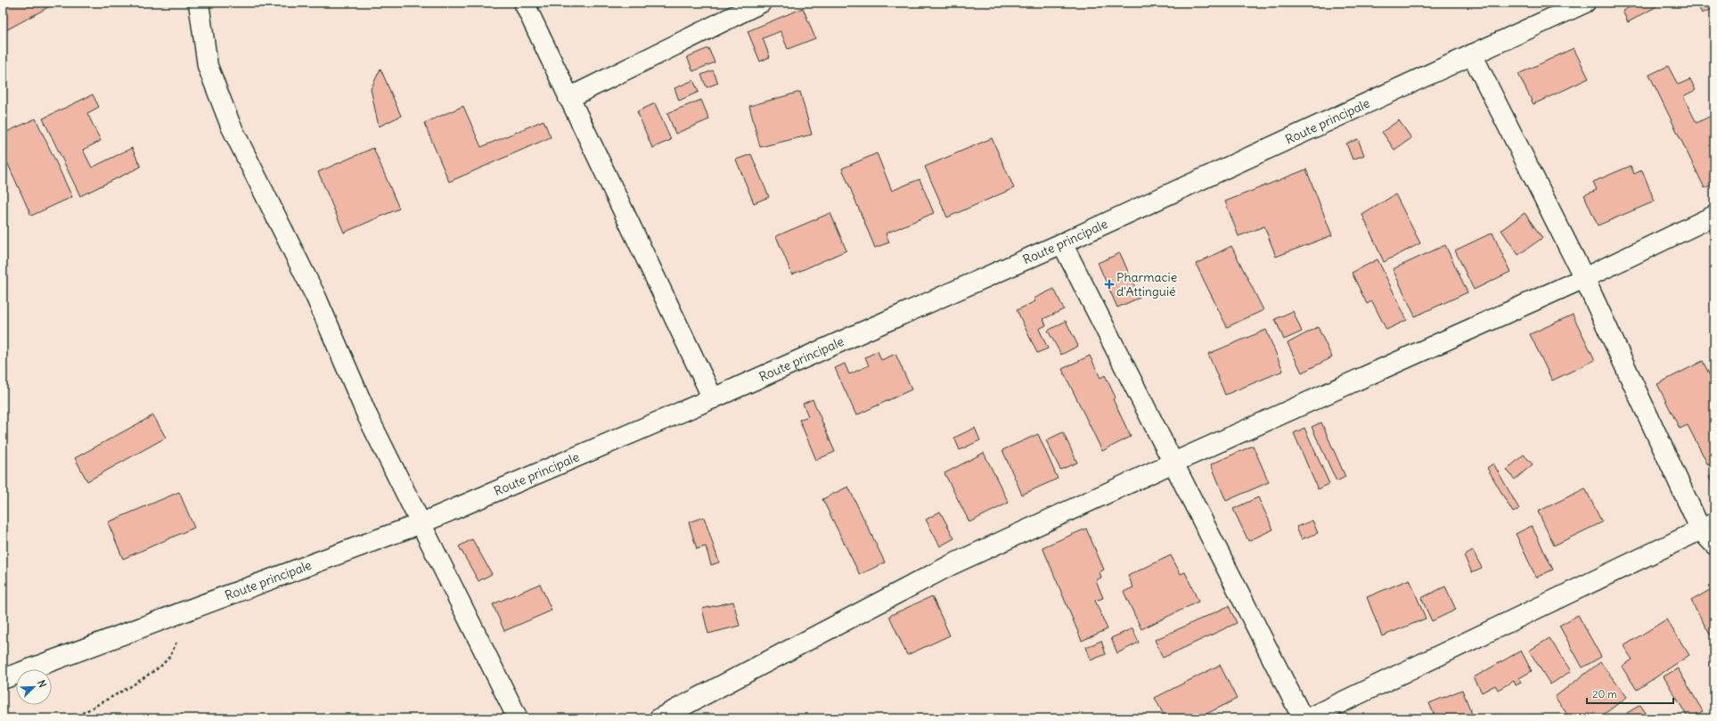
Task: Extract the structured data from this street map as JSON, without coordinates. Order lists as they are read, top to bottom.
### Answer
{
  "streets": {
    "street": ["Route principale"]
  },
  "places": {
    "health": ["Pharmacie d'Attinguié"]
  },
  "scale_bar": "20 m",
  "north": "top right"
}
